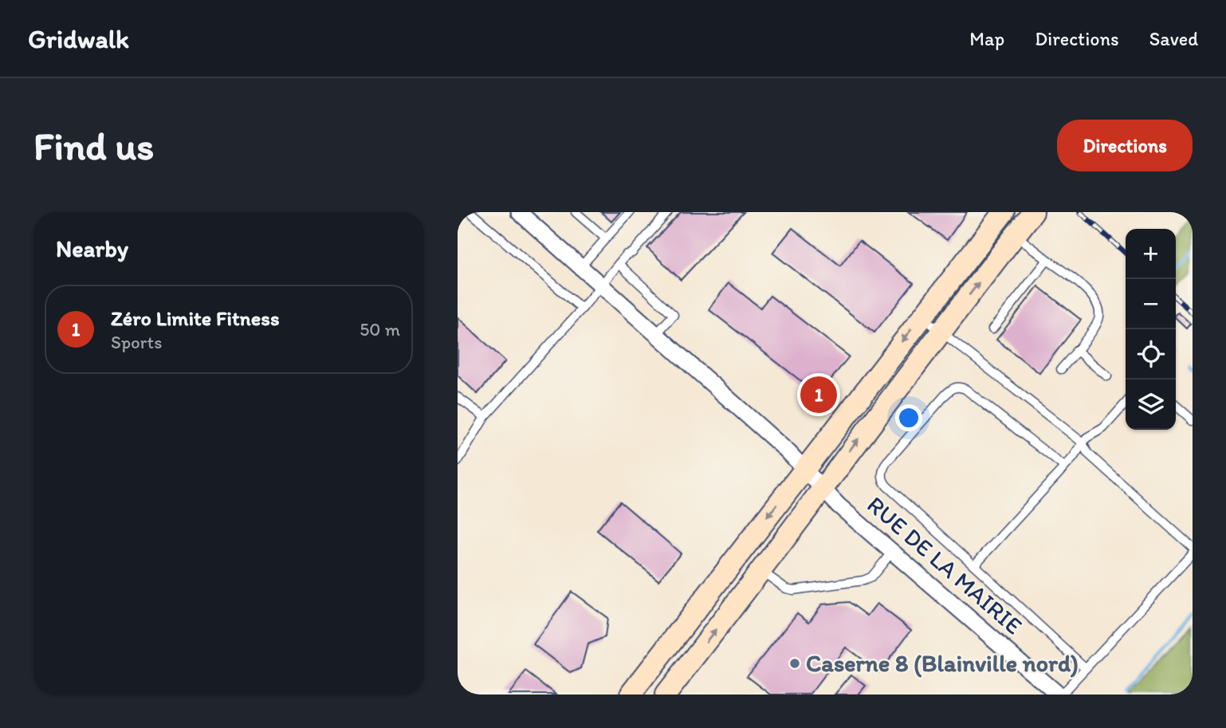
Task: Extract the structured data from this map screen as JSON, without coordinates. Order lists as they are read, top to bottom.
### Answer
{
  "streets": {
    "street": ["RUE DE LA MAIRIE"]
  },
  "places": ["Caserne 8 (Blainville nord)"],
  "page": {
    "header": "Gridwalk",
    "nav": ["Map", "Directions", "Saved"],
    "buttons": "Directions",
    "title": "Find us",
    "heading": "Nearby",
    "map_buttons": ["+", "−"],
    "list": [
      {
        "mark": "1",
        "name": "Zéro Limite Fitness",
        "note": "Sports",
        "value": "50 m"
      }
    ],
    "pins": "1"
  }
}
